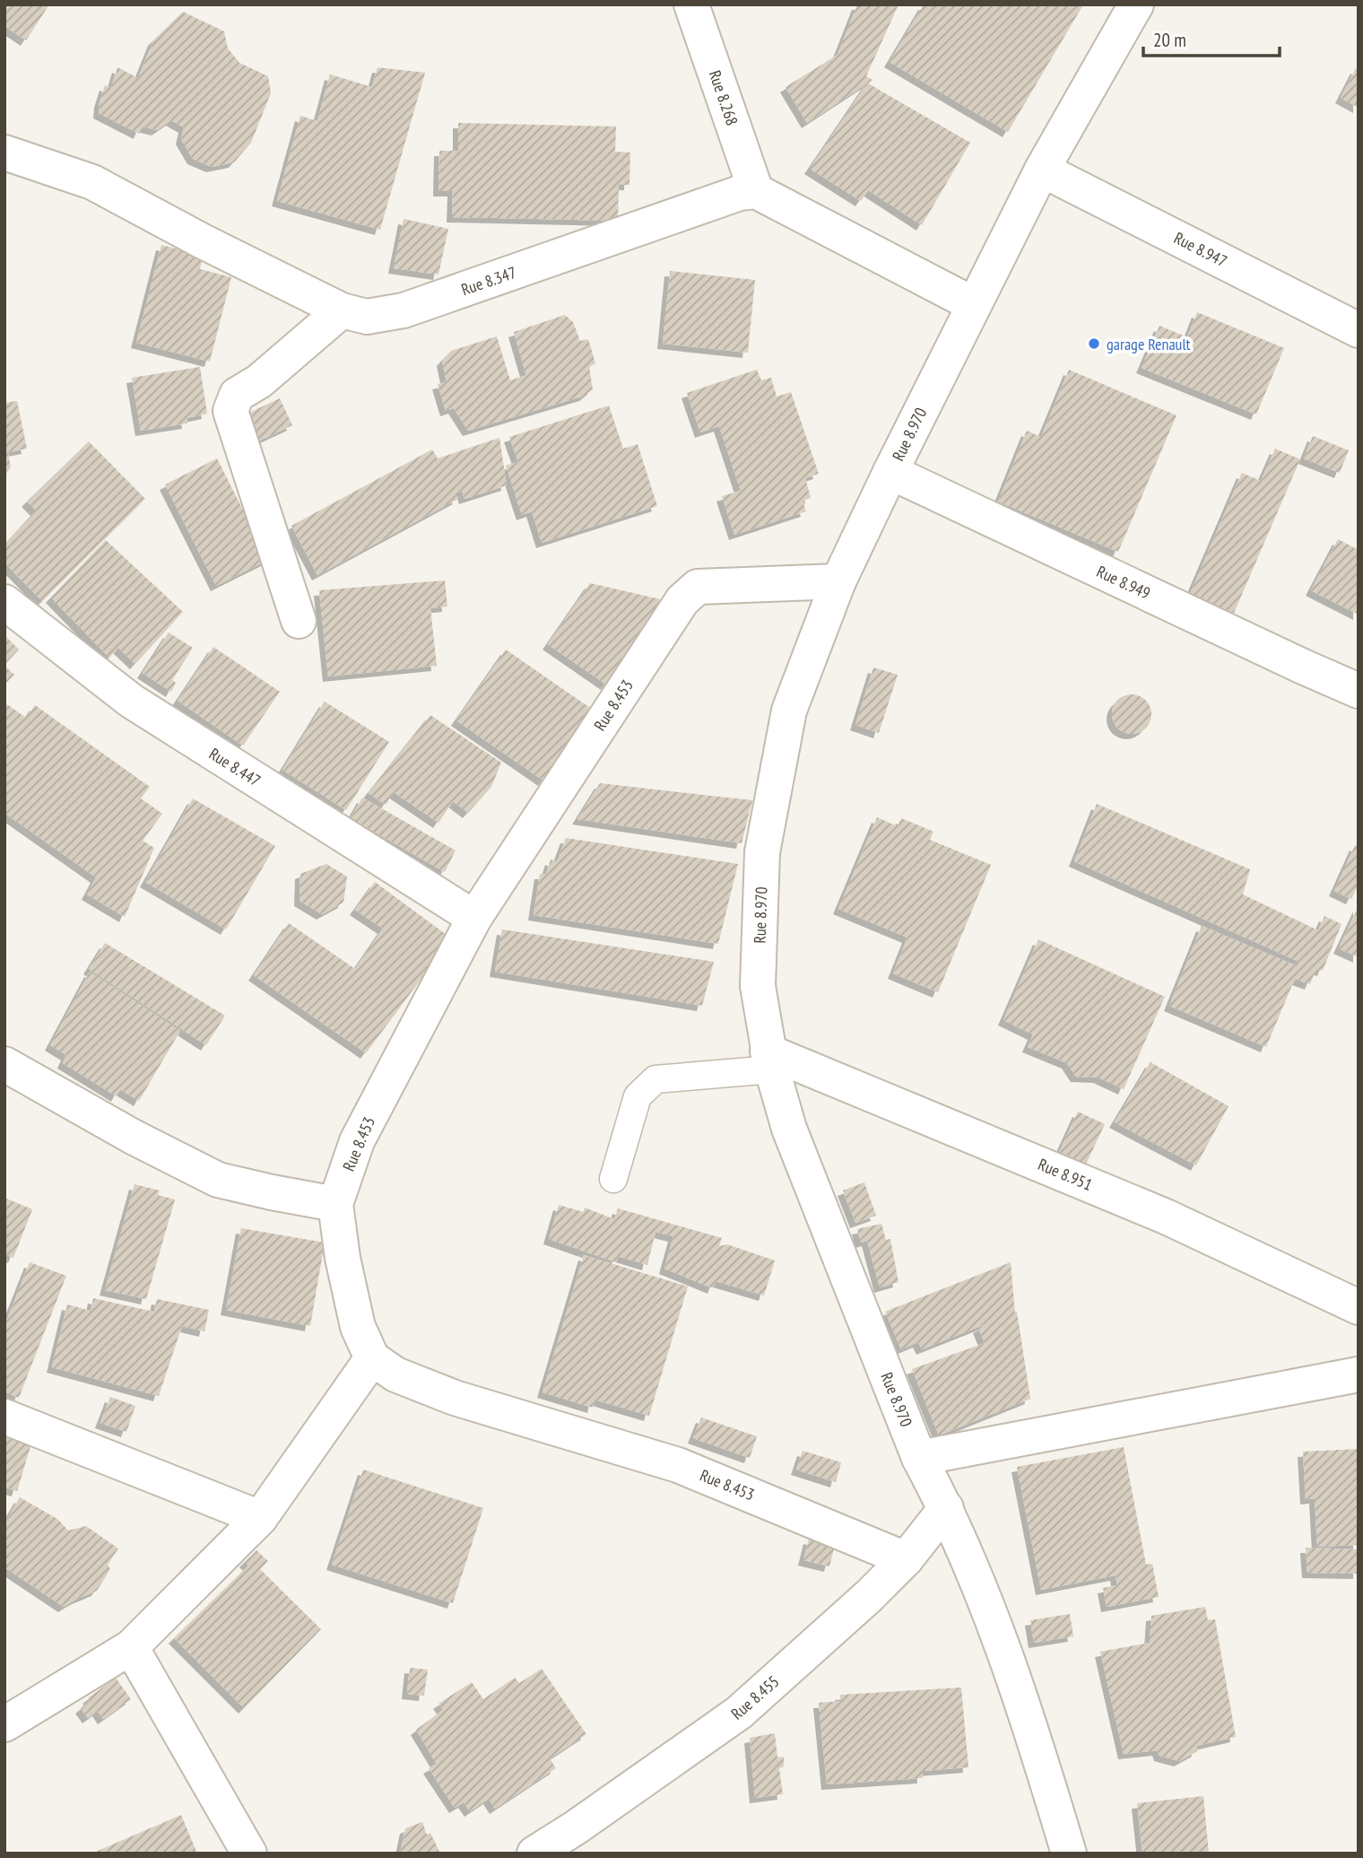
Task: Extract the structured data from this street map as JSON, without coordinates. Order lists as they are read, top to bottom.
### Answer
{
  "streets": {
    "street": [
      "Rue 8.268",
      "Rue 8.947",
      "Rue 8.347",
      "Rue 8.970",
      "Rue 8.949",
      "Rue 8.453",
      "Rue 8.447",
      "Rue 8.951",
      "Rue 8.455"
    ]
  },
  "crossings": [
    ["Rue 8.268", "Rue 8.347"],
    ["Rue 8.947", "Rue 8.970"],
    ["Rue 8.970", "Rue 8.949"],
    ["Rue 8.970", "Rue 8.453"],
    ["Rue 8.970", "Rue 8.951"],
    ["Rue 8.970", "Rue 8.455"],
    ["Rue 8.453", "Rue 8.447"],
    ["Rue 8.453", "Rue 8.455"]
  ],
  "places": ["garage Renault"],
  "scale_bar": "20 m"
}
